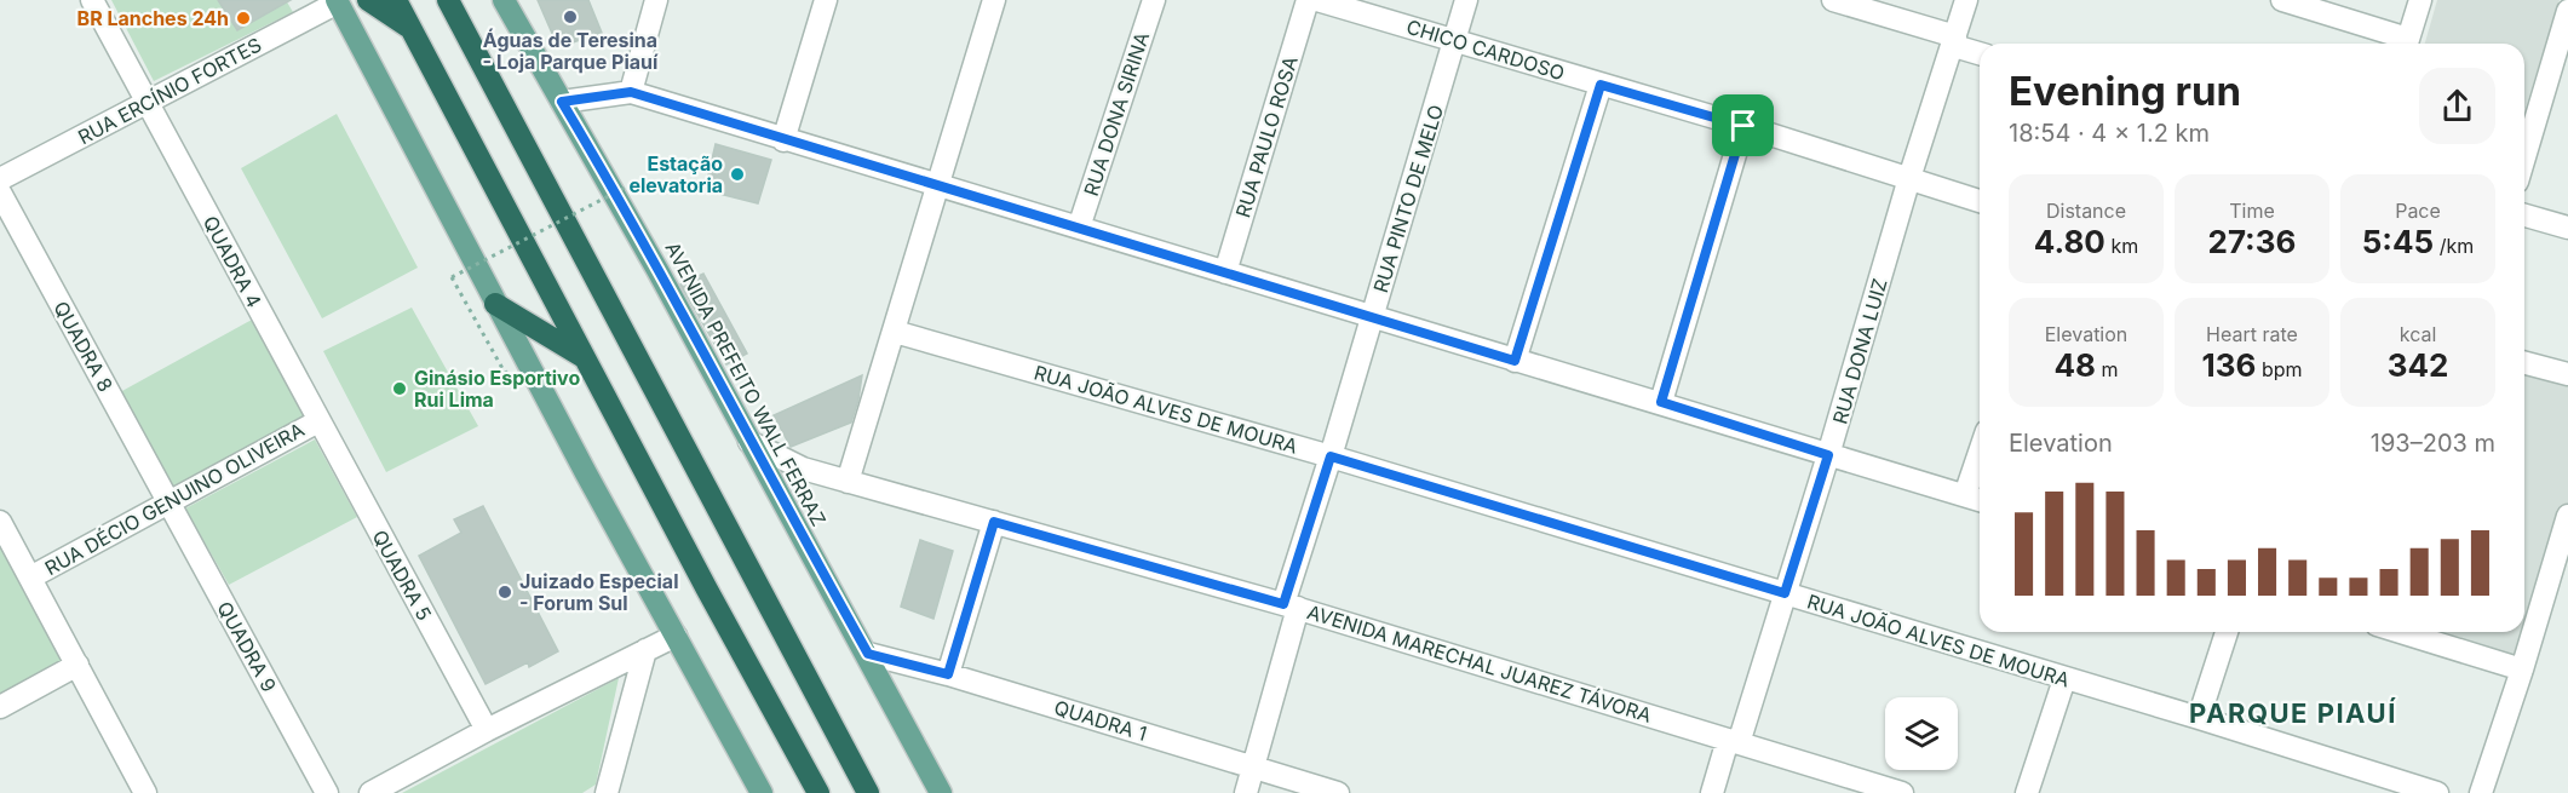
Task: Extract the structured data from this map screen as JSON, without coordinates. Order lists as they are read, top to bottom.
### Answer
{
  "streets": {
    "main road": ["AVENIDA PREFEITO WALL FERRAZ"],
    "street": [
      "CHICO CARDOSO",
      "RUA ERCÍNIO FORTES",
      "RUA DONA SIRINA",
      "RUA PAULO ROSA",
      "RUA PINTO DE MELO",
      "QUADRA 4",
      "QUADRA 8",
      "RUA DONA LUIZ",
      "RUA JOÃO ALVES DE MOURA",
      "RUA DÉCIO GENUINO OLIVEIRA",
      "QUADRA 5",
      "QUADRA 9",
      "AVENIDA MARECHAL JUAREZ TÁVORA",
      "QUADRA 1"
    ]
  },
  "crossings": [
    ["CHICO CARDOSO", "RUA PINTO DE MELO"],
    ["CHICO CARDOSO", "RUA DONA LUIZ"],
    ["RUA ERCÍNIO FORTES", "QUADRA 4"],
    ["RUA PINTO DE MELO", "RUA JOÃO ALVES DE MOURA"],
    ["RUA PINTO DE MELO", "AVENIDA MARECHAL JUAREZ TÁVORA"],
    ["RUA PINTO DE MELO", "QUADRA 1"],
    ["QUADRA 4", "RUA DÉCIO GENUINO OLIVEIRA"],
    ["QUADRA 4", "QUADRA 5"],
    ["QUADRA 8", "RUA DÉCIO GENUINO OLIVEIRA"],
    ["QUADRA 8", "QUADRA 9"],
    ["RUA DONA LUIZ", "RUA JOÃO ALVES DE MOURA"],
    ["RUA DONA LUIZ", "AVENIDA MARECHAL JUAREZ TÁVORA"],
    ["AVENIDA PREFEITO WALL FERRAZ", "AVENIDA MARECHAL JUAREZ TÁVORA"],
    ["AVENIDA PREFEITO WALL FERRAZ", "QUADRA 1"],
    ["RUA DÉCIO GENUINO OLIVEIRA", "QUADRA 5"],
    ["RUA DÉCIO GENUINO OLIVEIRA", "QUADRA 9"]
  ],
  "districts": ["PARQUE PIAUÍ"],
  "places": [
    "Águas de Teresina - Loja Parque Piauí",
    "BR Lanches 24h",
    "Estação elevatoria",
    "Ginásio Esportivo Rui Lima",
    "Juizado Especial - Forum Sul"
  ],
  "page": {
    "heading": ["Evening run", "18:54 · 4 × 1.2 km"],
    "stats": [
      ["Distance", "4.80 km"],
      ["Time", "27:36"],
      ["Pace", "5:45 /km"],
      ["Elevation", "48 m"],
      ["Heart rate", "136 bpm"],
      ["kcal", "342"]
    ],
    "chart": ["Elevation", "193–203 m"]
  }
}
